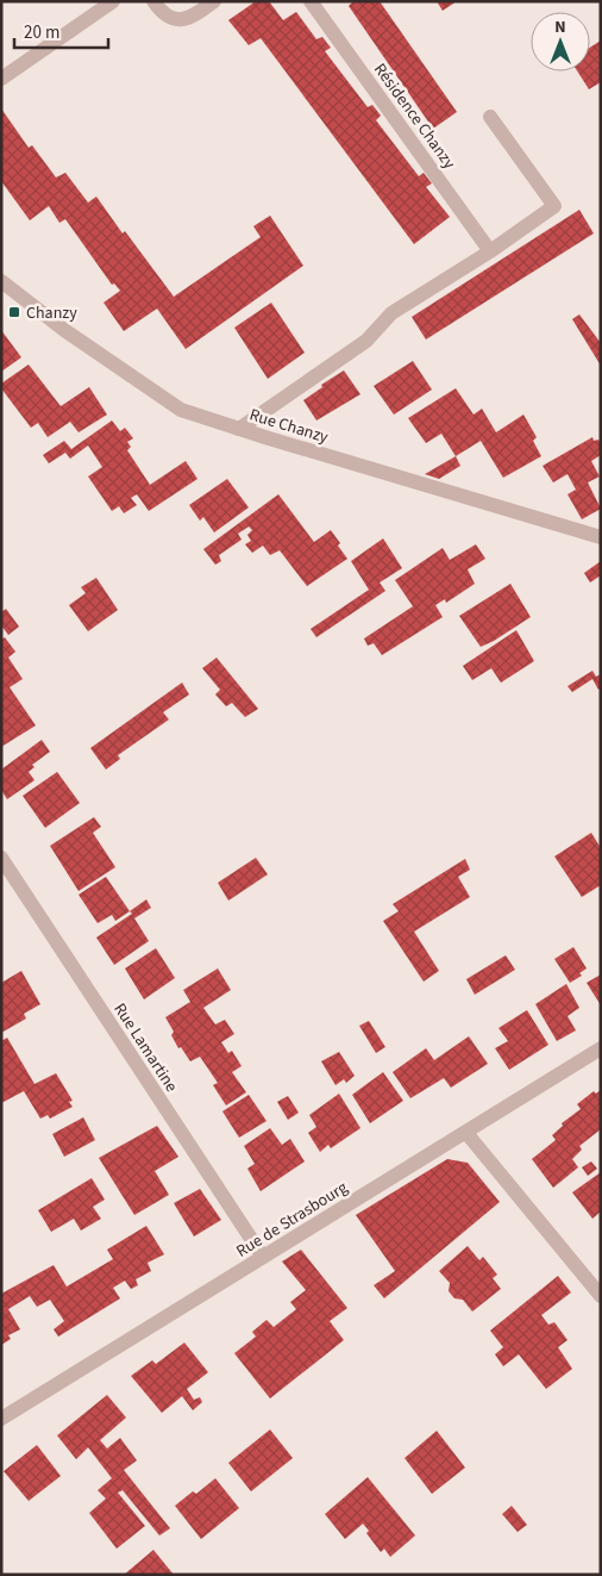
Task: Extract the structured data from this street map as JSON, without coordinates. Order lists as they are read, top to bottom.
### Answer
{
  "streets": {
    "street": [
      "Résidence Chanzy",
      "Rue Chanzy",
      "Rue Lamartine",
      "Rue de Strasbourg"
    ]
  },
  "crossings": [
    ["Rue Lamartine", "Rue de Strasbourg"]
  ],
  "places": {
    "transit": ["Chanzy"]
  },
  "scale_bar": "20 m",
  "north": "top"
}
